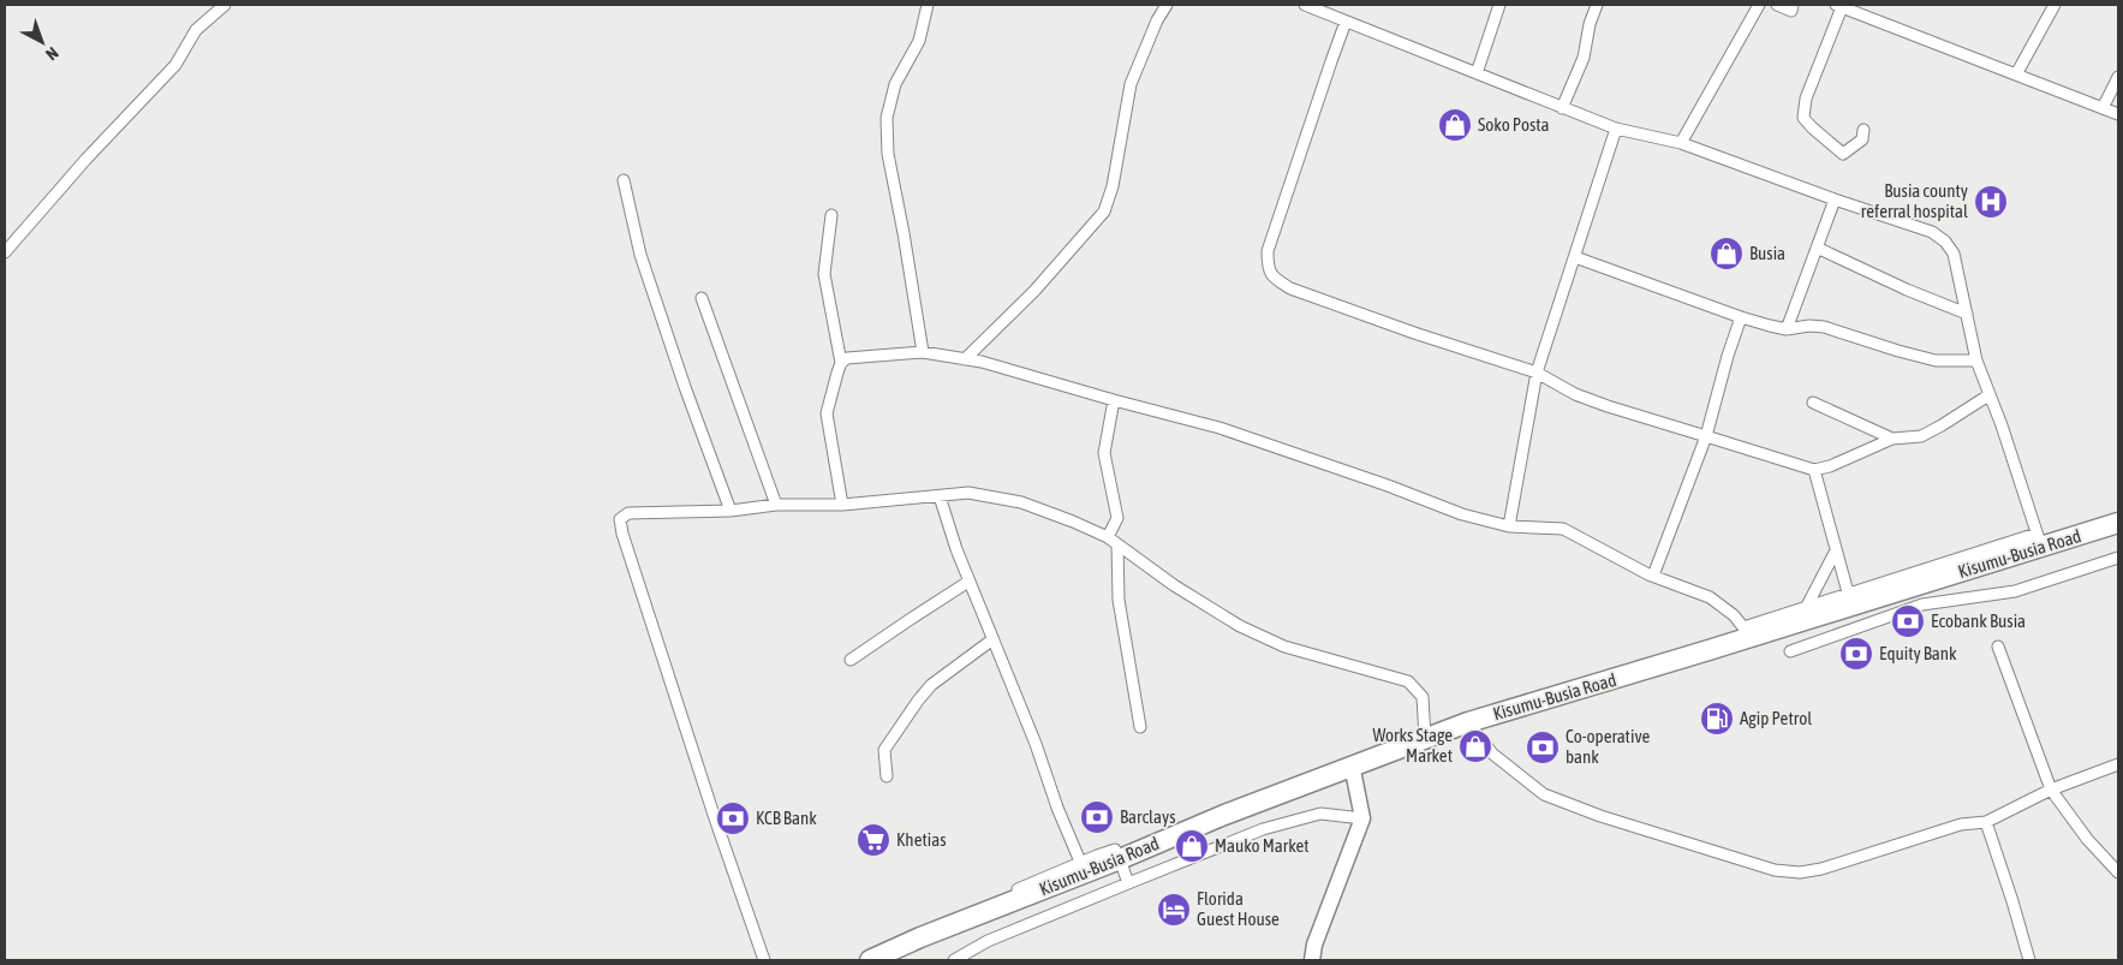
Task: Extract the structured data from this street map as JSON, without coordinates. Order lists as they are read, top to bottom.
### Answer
{
  "streets": {
    "highway": ["Kisumu-Busia Road"]
  },
  "places": {
    "shop": [
      "Soko Posta",
      "Busia",
      "Works Stage Market",
      "Mauko Market"
    ],
    "hospital": ["Busia county referral hospital"],
    "bank": [
      "Ecobank Busia",
      "Equity Bank",
      "Co-operative bank",
      "Barclays",
      "KCB Bank"
    ],
    "fuel station": ["Agip Petrol"],
    "supermarket": ["Khetias"],
    "hotel": ["Florida Guest House"]
  },
  "north": "bottom right"
}
